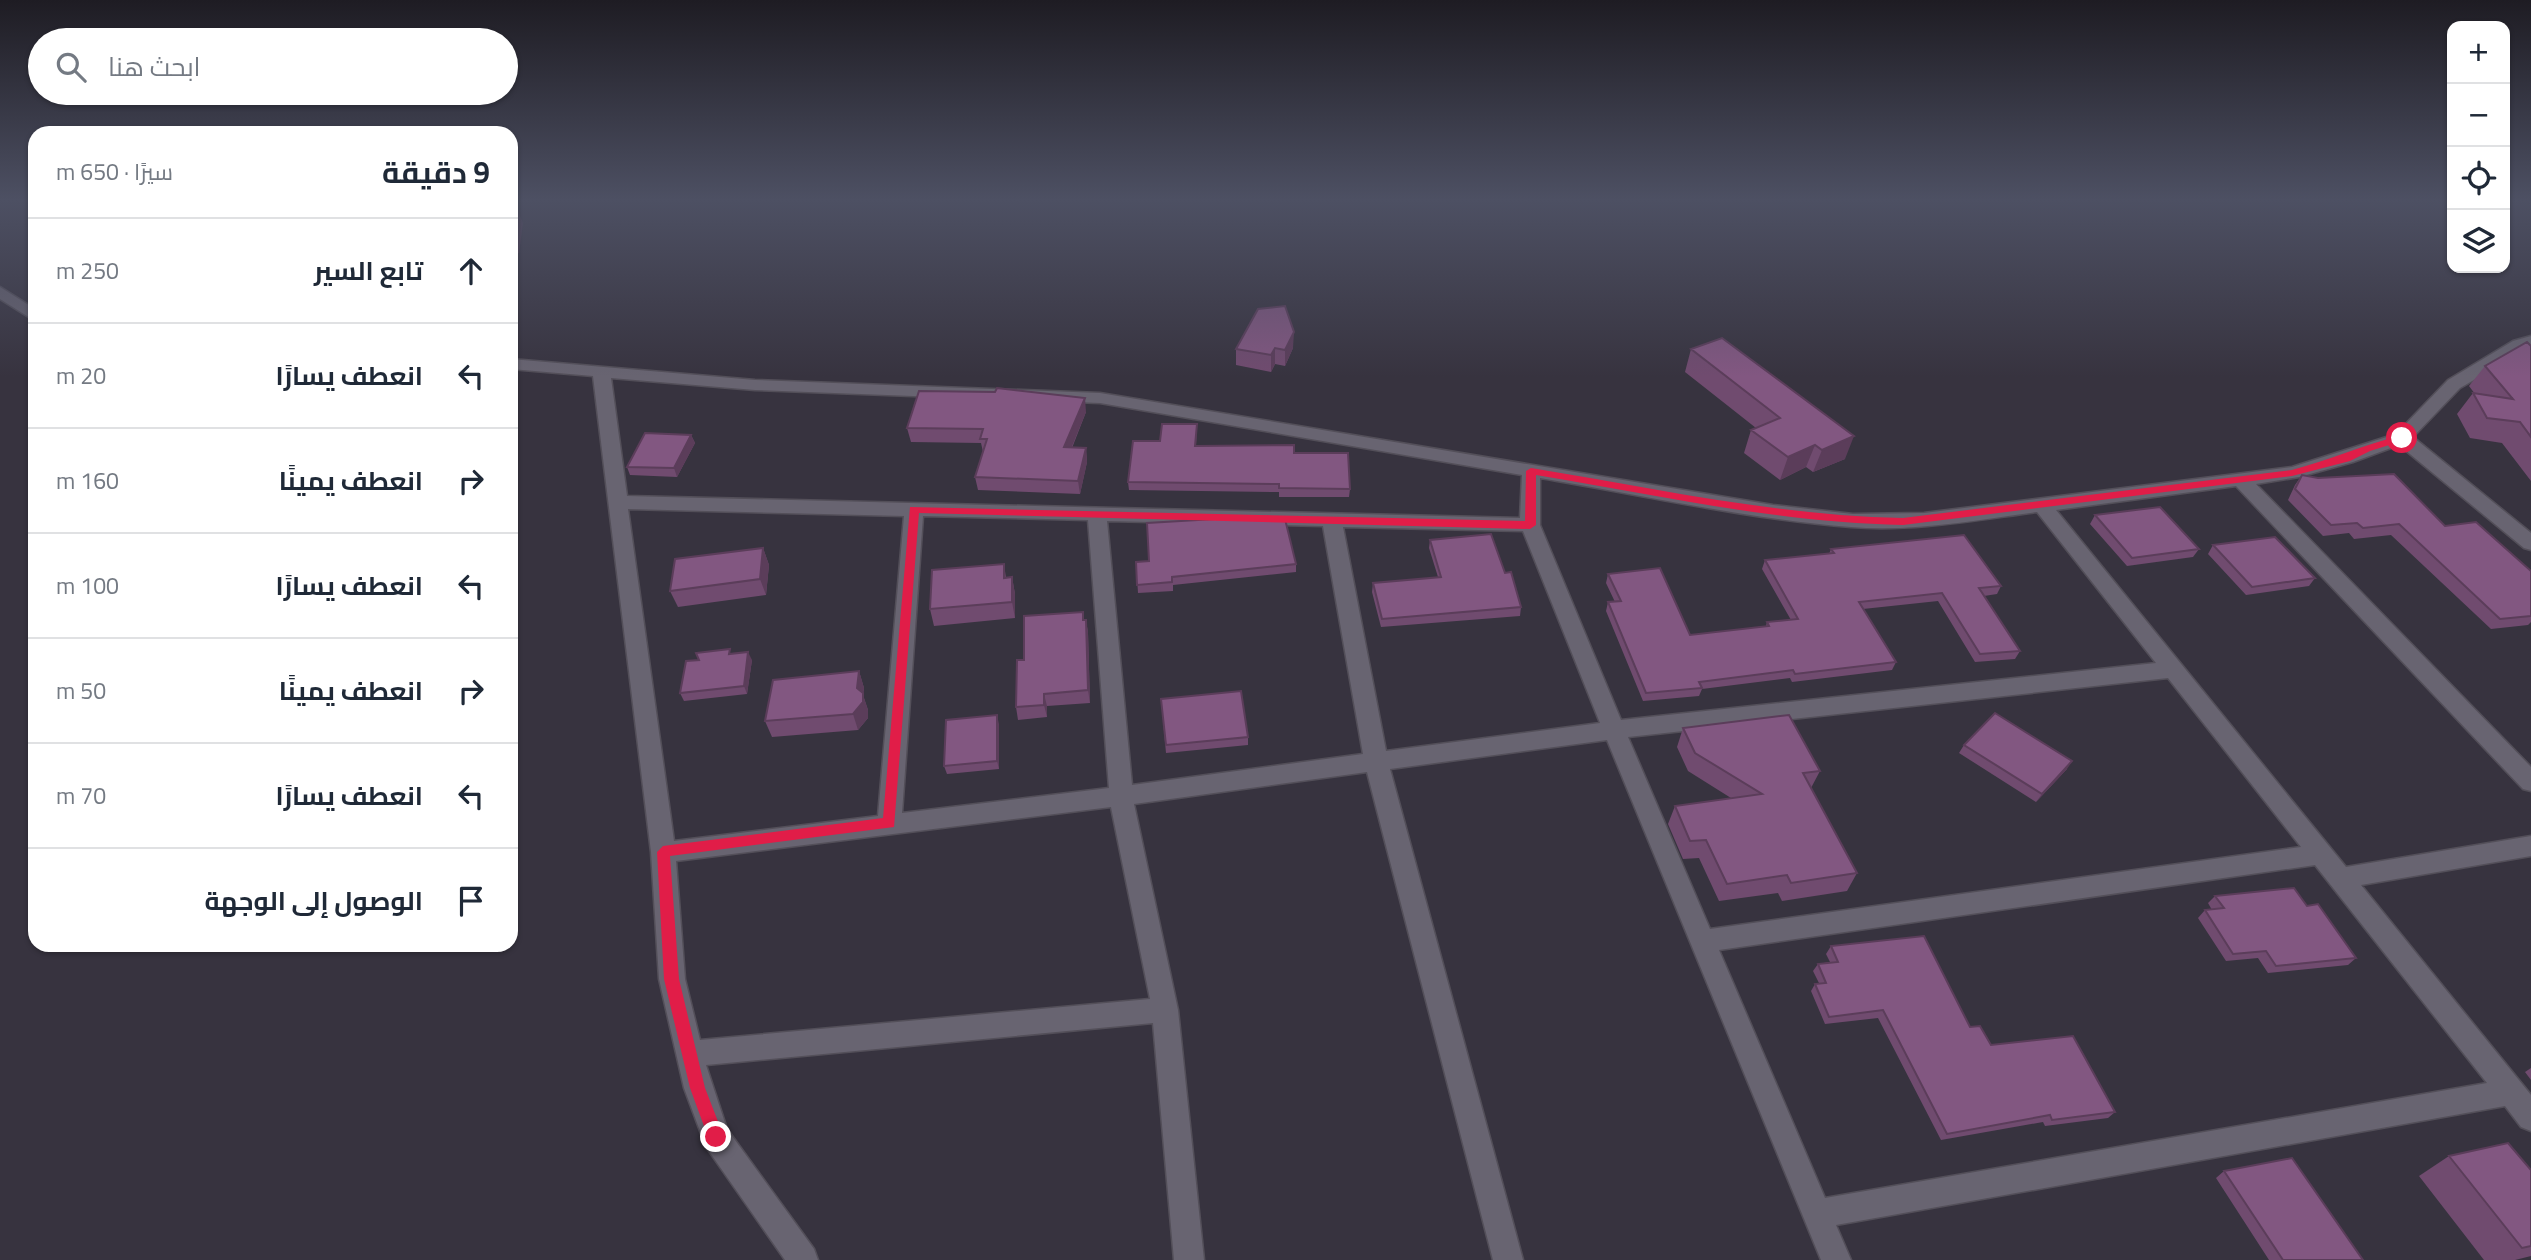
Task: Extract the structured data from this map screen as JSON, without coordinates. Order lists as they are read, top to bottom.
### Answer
{
  "page": {
    "map_buttons": ["+", "−"],
    "search": "ابحث هنا",
    "heading": ["9 دقيقة", "سيرًا · 650 m"],
    "list": [
      ["تابع السير", "250 m"],
      ["انعطف يسارًا", "20 m"],
      ["انعطف يمينًا", "160 m"],
      ["انعطف يسارًا", "100 m"],
      ["انعطف يمينًا", "50 m"],
      ["انعطف يسارًا", "70 m"],
      "الوصول إلى الوجهة"
    ]
  }
}
